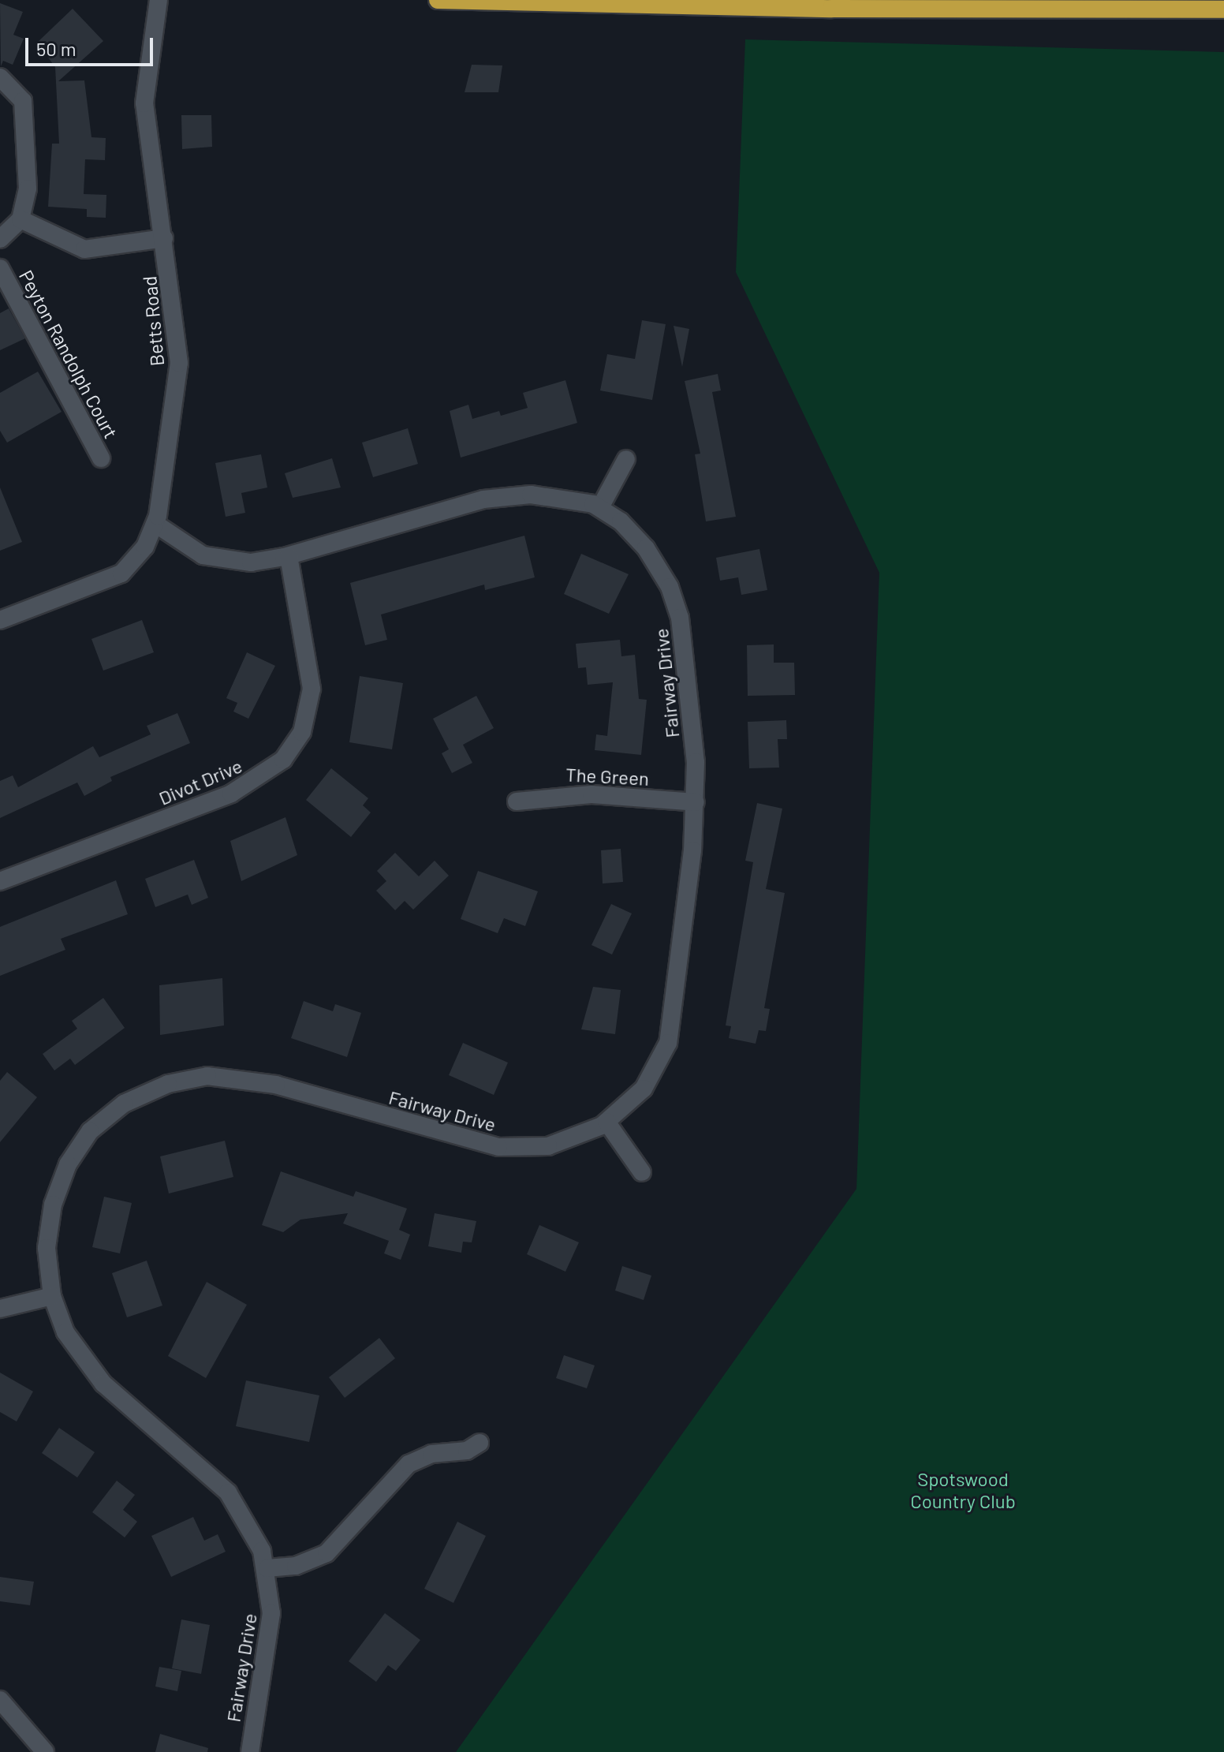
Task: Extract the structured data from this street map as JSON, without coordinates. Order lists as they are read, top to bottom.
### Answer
{
  "streets": {
    "street": [
      "Betts Road",
      "Peyton Randolph Court",
      "Fairway Drive",
      "The Green",
      "Divot Drive"
    ]
  },
  "crossings": [
    ["Betts Road", "Fairway Drive"],
    ["Fairway Drive", "The Green"],
    ["Fairway Drive", "Divot Drive"]
  ],
  "parks": ["Spotswood Country Club"],
  "scale_bar": "50 m"
}
